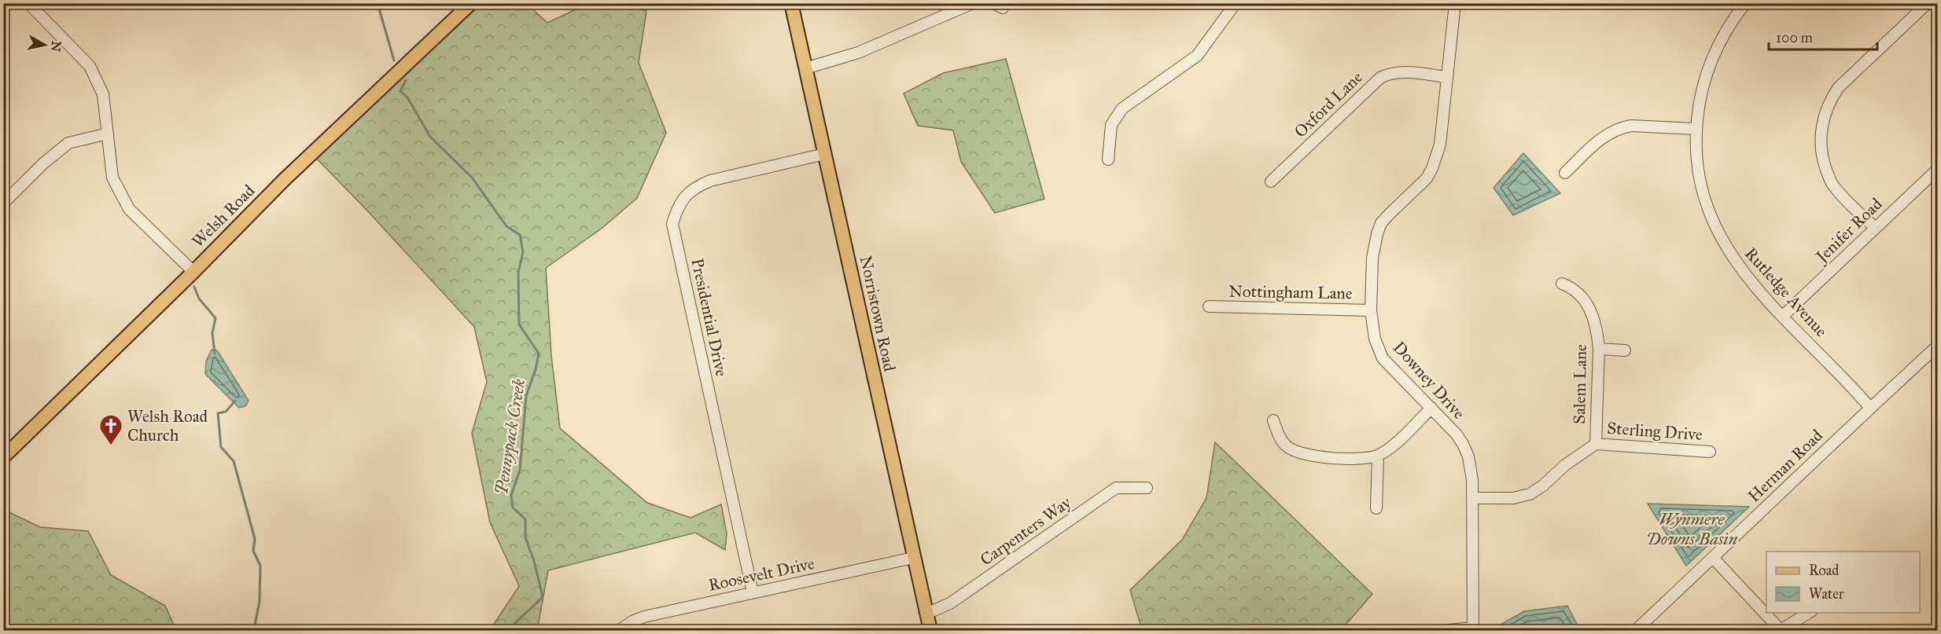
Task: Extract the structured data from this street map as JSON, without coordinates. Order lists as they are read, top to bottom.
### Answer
{
  "streets": {
    "main road": ["Welsh Road", "Norristown Road"],
    "street": [
      "Oxford Lane",
      "Jenifer Road",
      "Nottingham Lane",
      "Rutledge Avenue",
      "Presidential Drive",
      "Downey Drive",
      "Salem Lane",
      "Sterling Drive",
      "Herman Road",
      "Carpenters Way",
      "Roosevelt Drive"
    ]
  },
  "crossings": [
    ["Oxford Lane", "Downey Drive"],
    ["Jenifer Road", "Rutledge Avenue"],
    ["Nottingham Lane", "Downey Drive"],
    ["Rutledge Avenue", "Herman Road"],
    ["Norristown Road", "Presidential Drive"],
    ["Norristown Road", "Carpenters Way"],
    ["Norristown Road", "Roosevelt Drive"],
    ["Presidential Drive", "Roosevelt Drive"],
    ["Downey Drive", "Sterling Drive"],
    ["Salem Lane", "Sterling Drive"]
  ],
  "water": ["Pennypack Creek", "Wynmere Downs Basin"],
  "places": {
    "church": ["Welsh Road Church"]
  },
  "legend": ["Road", "Water"],
  "scale_bar": "100 m",
  "north": "right"
}
